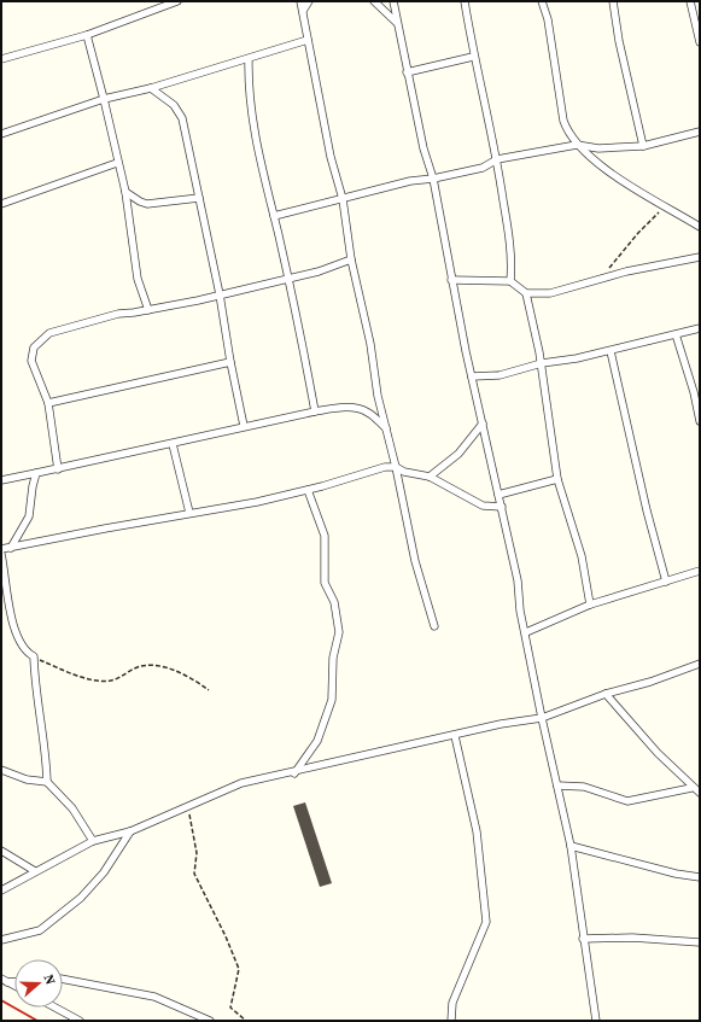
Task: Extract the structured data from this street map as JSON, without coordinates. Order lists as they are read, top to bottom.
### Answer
{
  "north": "right"
}
